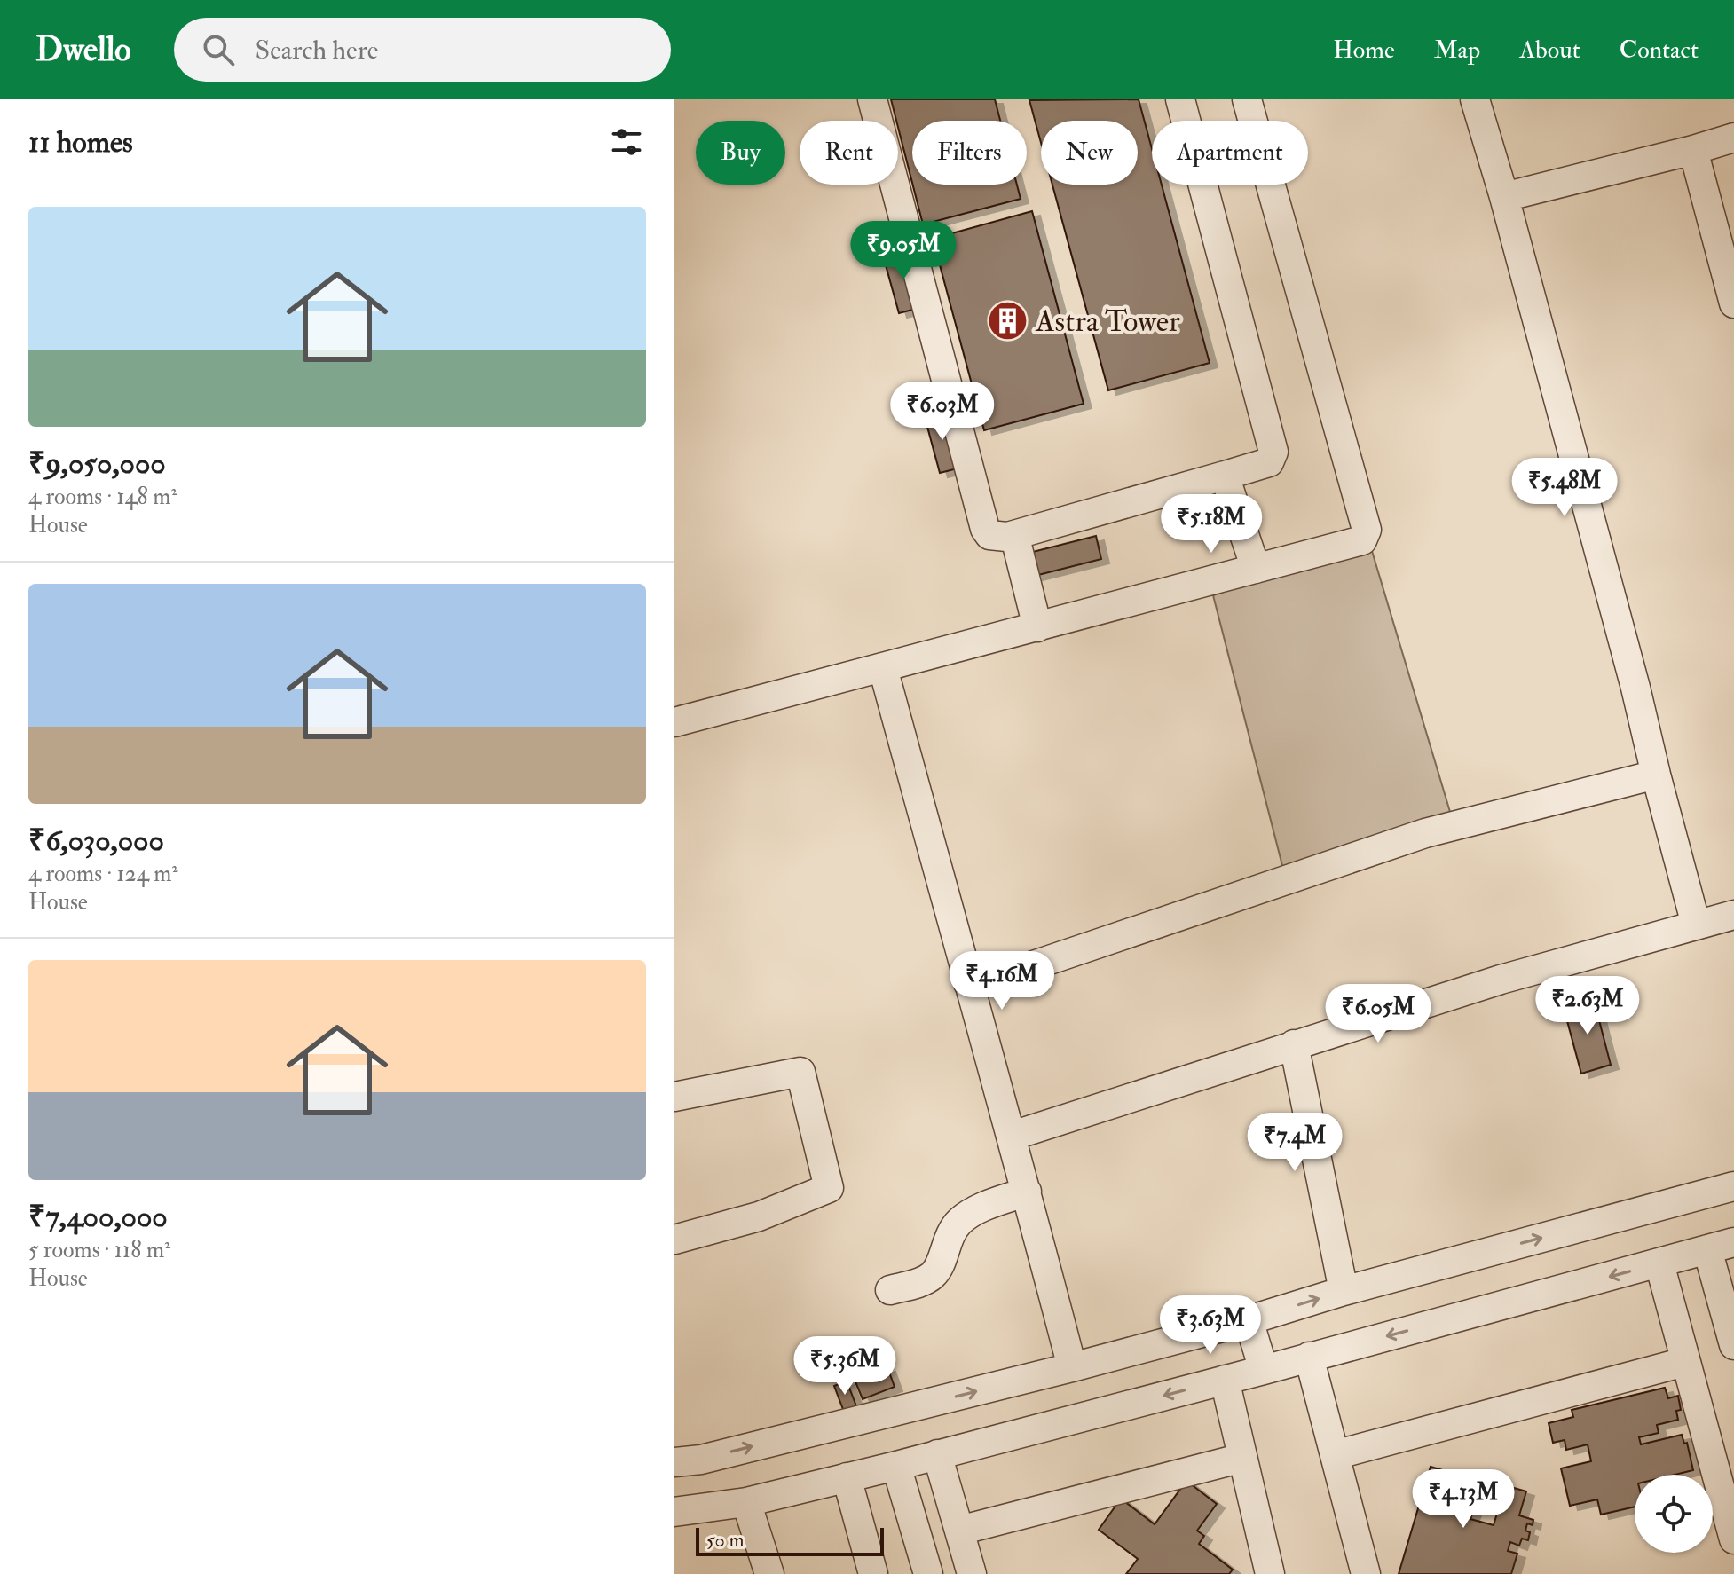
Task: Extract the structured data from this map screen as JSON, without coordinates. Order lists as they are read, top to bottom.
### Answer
{
  "places": {
    "building": ["Astra Tower"]
  },
  "scale_bar": "50 m",
  "page": {
    "header": "Dwello",
    "search": "Search here",
    "nav": [
      "Home",
      "Map",
      "About",
      "Contact"
    ],
    "heading": "11 homes",
    "chip": [
      "Buy",
      "Rent",
      "Filters",
      "New",
      "Apartment"
    ],
    "list": [
      {
        "name": "₹9,050,000",
        "note": "4 rooms · 148 m² · House"
      },
      {
        "name": "₹6,030,000",
        "note": "4 rooms · 124 m² · House"
      },
      {
        "name": "₹7,400,000",
        "note": "5 rooms · 118 m² · House"
      }
    ],
    "price": [
      "₹9.05M",
      "₹6.03M",
      "₹5.48M",
      "₹5.18M",
      "₹4.16M",
      "₹2.63M",
      "₹6.05M",
      "₹7.4M",
      "₹3.63M",
      "₹5.36M",
      "₹4.13M"
    ],
    "scale": "50 m"
  }
}
